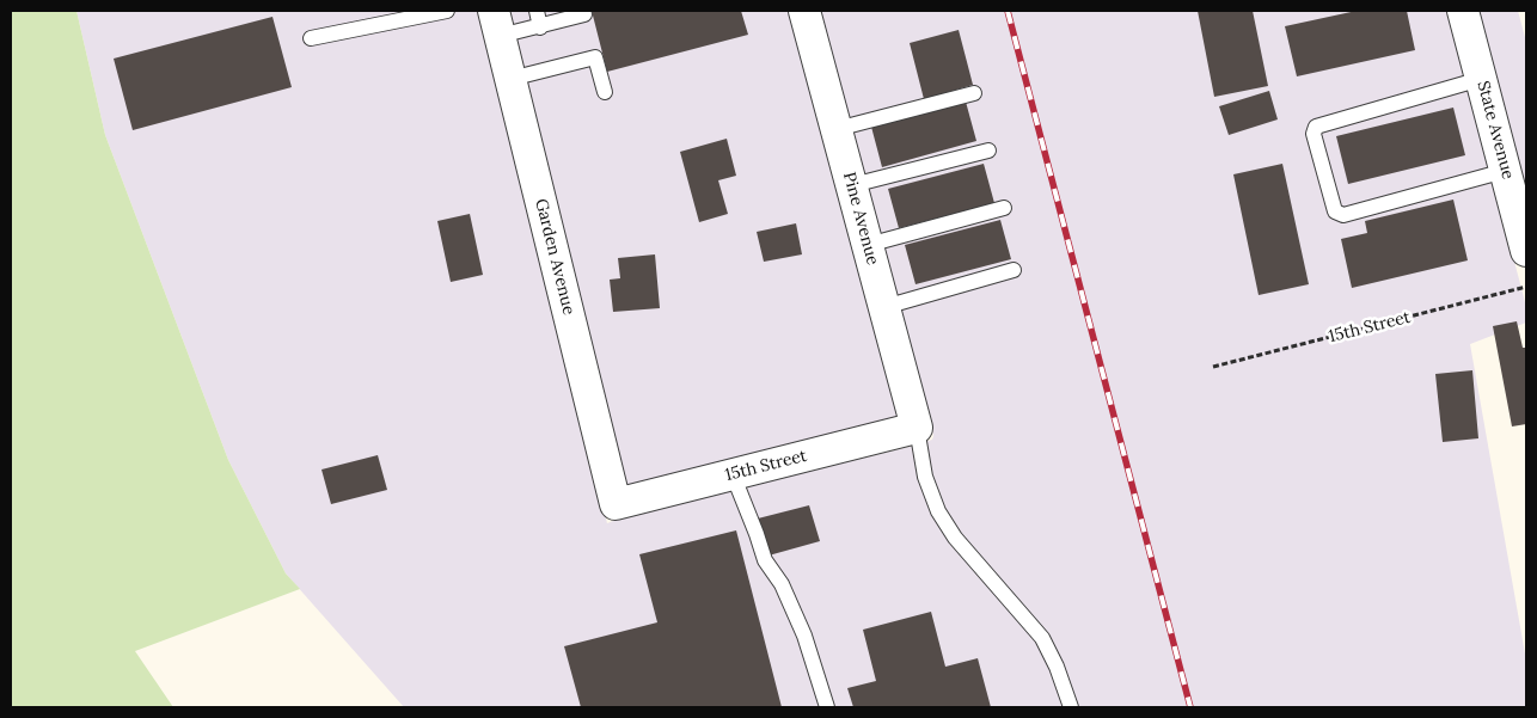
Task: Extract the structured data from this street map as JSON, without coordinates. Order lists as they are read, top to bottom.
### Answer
{
  "streets": {
    "street": [
      "State Avenue",
      "Pine Avenue",
      "Garden Avenue",
      "15th Street"
    ]
  },
  "crossings": [
    ["Pine Avenue", "15th Street"],
    ["Garden Avenue", "15th Street"]
  ]
}
